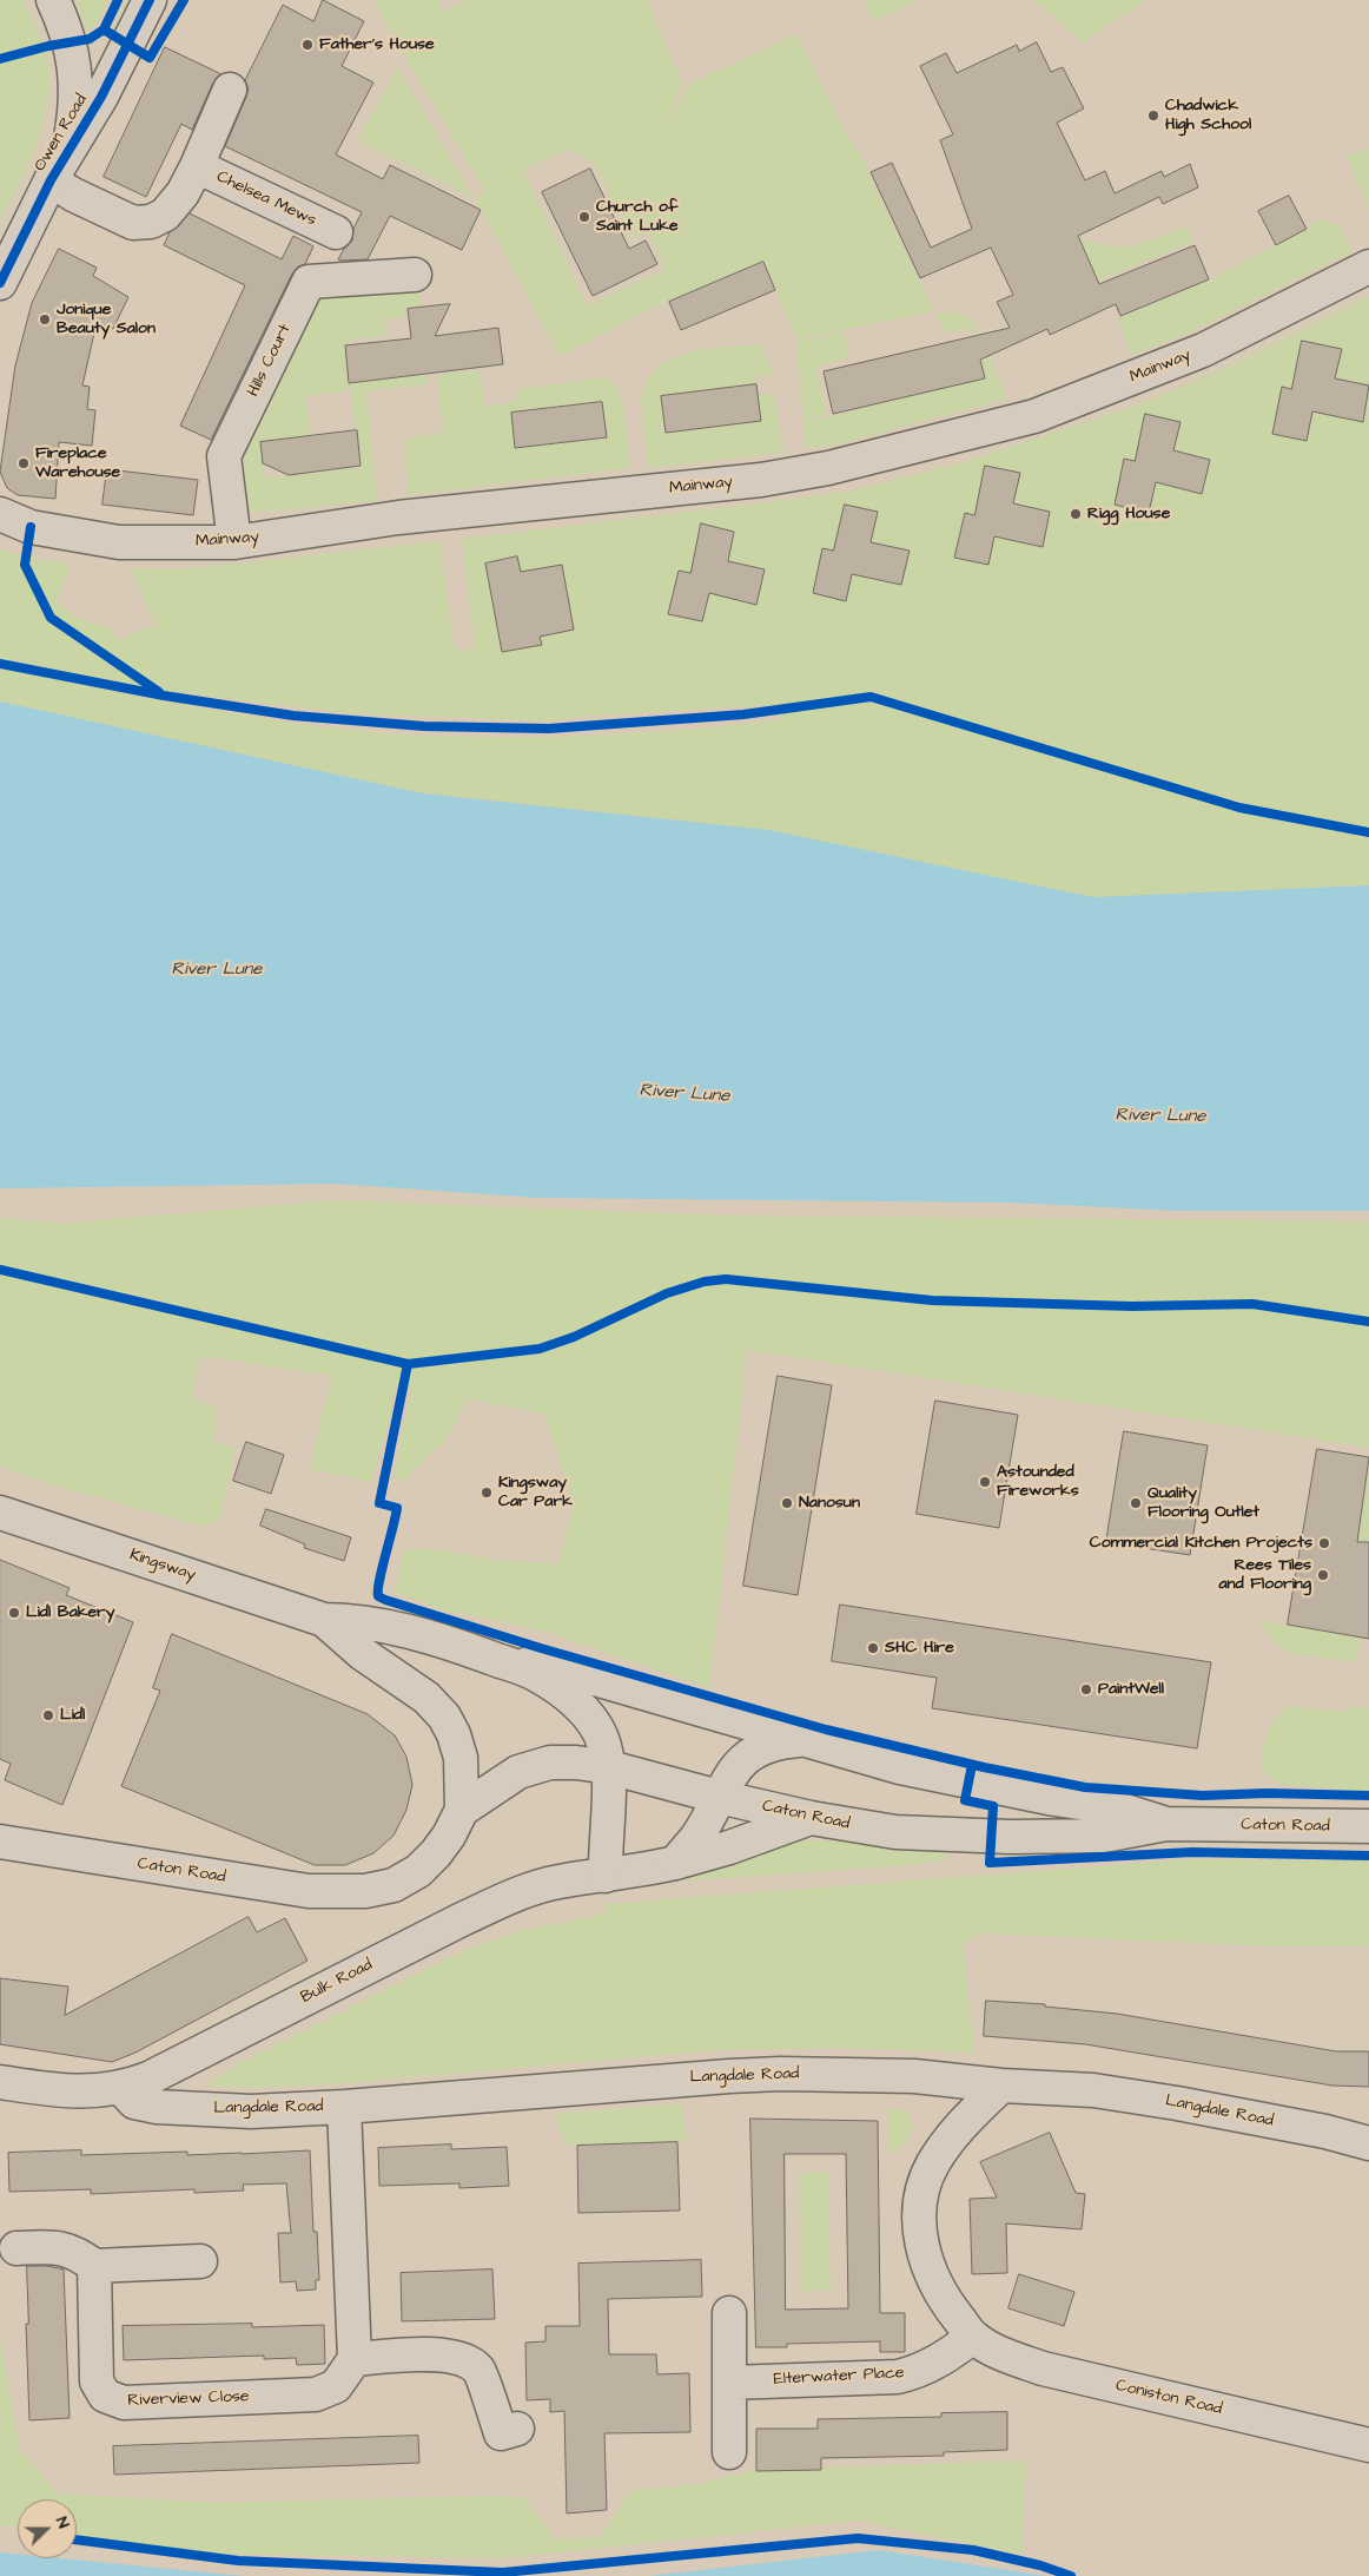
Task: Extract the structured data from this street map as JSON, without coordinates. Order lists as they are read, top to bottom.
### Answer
{
  "streets": {
    "street": [
      "Owen Road",
      "Chelsea Mews",
      "Hills Court",
      "Mainway",
      "Kingsway",
      "Caton Road",
      "Bulk Road",
      "Langdale Road",
      "Elterwater Place",
      "Coniston Road",
      "Riverview Close"
    ]
  },
  "crossings": [
    ["Owen Road", "Chelsea Mews"],
    ["Hills Court", "Mainway"],
    ["Caton Road", "Bulk Road"],
    ["Bulk Road", "Langdale Road"],
    ["Elterwater Place", "Coniston Road"]
  ],
  "water": ["River Lune"],
  "places": [
    "Father's House",
    "Chadwick High School",
    "Church of Saint Luke",
    "Jonique Beauty Salon",
    "Fireplace Warehouse",
    "Rigg House",
    "Astounded Fireworks",
    "Kingsway Car Park",
    "Nanosun",
    "Quality Flooring Outlet",
    "Commercial Kitchen Projects",
    "Rees Tiles and Flooring",
    "Lidl Bakery",
    "SHC Hire",
    "PaintWell",
    "Lidl"
  ],
  "north": "right"
}
